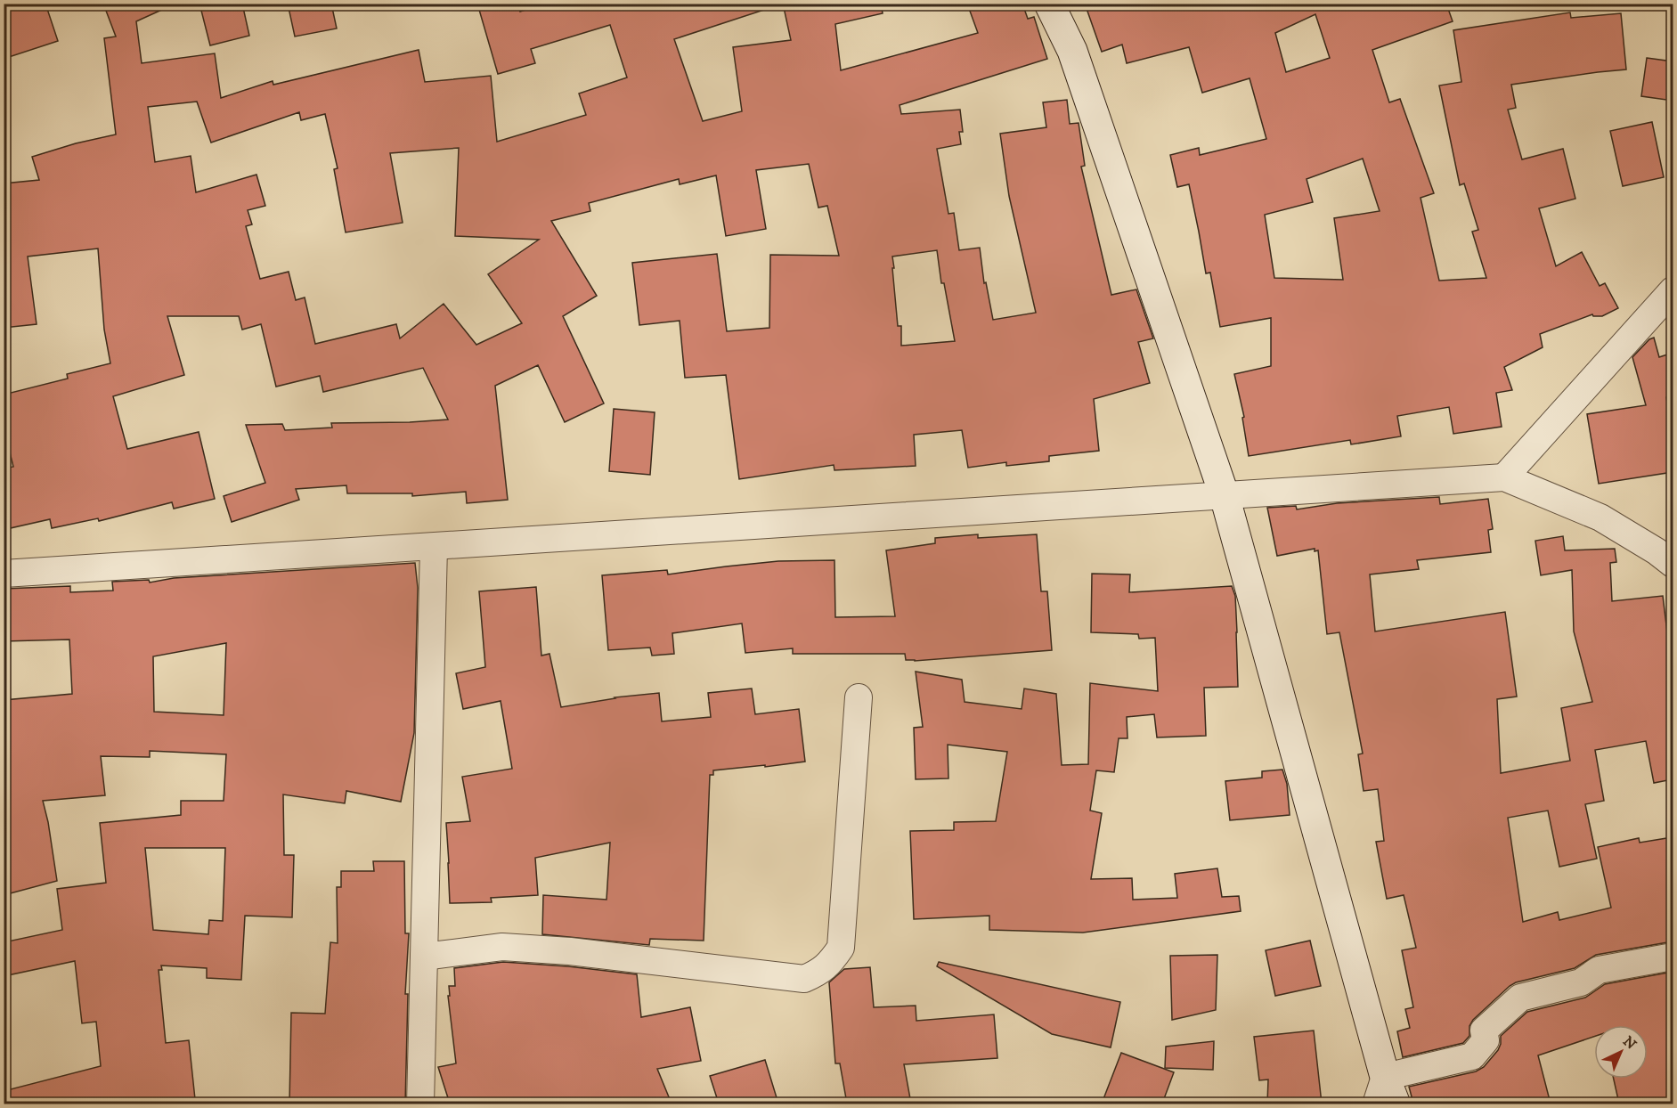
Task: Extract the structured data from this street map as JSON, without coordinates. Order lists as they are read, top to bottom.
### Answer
{
  "north": "top right"
}
